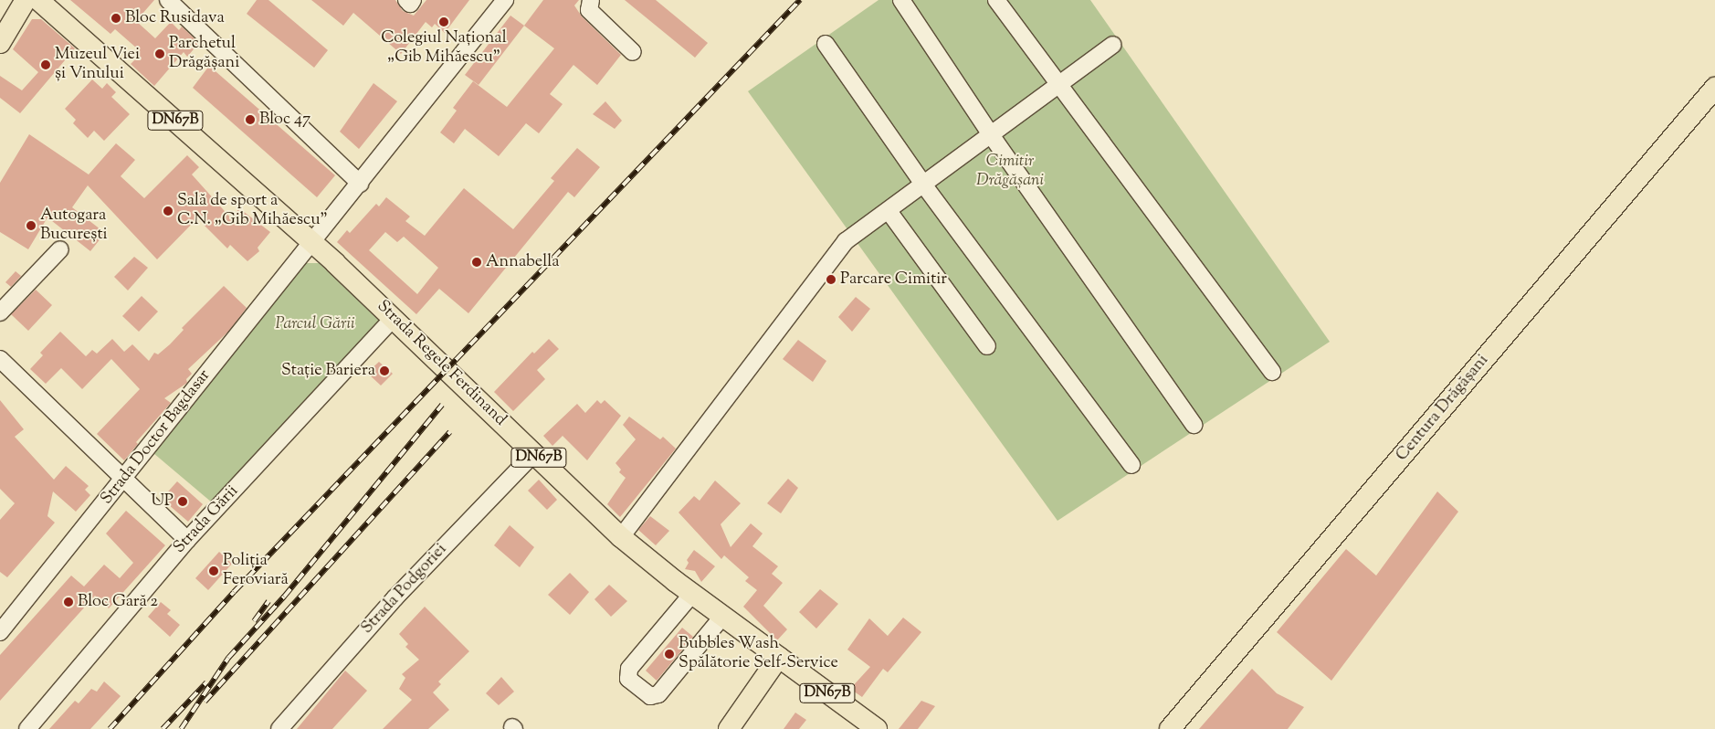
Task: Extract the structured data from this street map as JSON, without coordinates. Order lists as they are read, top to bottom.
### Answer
{
  "streets": {
    "main road": ["DN67B", "Strada Regele Ferdinand", "Centura Drăgășani"],
    "street": ["Strada Doctor Bagdasar", "Strada Gării", "Strada Podgoriei"]
  },
  "crossings": [
    ["Strada Regele Ferdinand", "Strada Doctor Bagdasar"],
    ["Strada Regele Ferdinand", "Strada Gării"],
    ["Strada Regele Ferdinand", "Strada Podgoriei"]
  ],
  "parks": ["Cimitir Drăgășani", "Parcul Gării"],
  "places": [
    "Bloc Rusidava",
    "Colegiul Național „Gib Mihăescu”",
    "Parchetul Drăgășani",
    "Muzeul Viei și Vinului",
    "Bloc 47",
    "Sală de sport a C.N. „Gib Mihăescu”",
    "Autogara București",
    "Annabella",
    "Parcare Cimitir",
    "Stație Bariera",
    "UP",
    "Poliția Feroviară",
    "Bloc Gară 2",
    "Bubbles Wash Spălătorie Self-Service"
  ]
}
